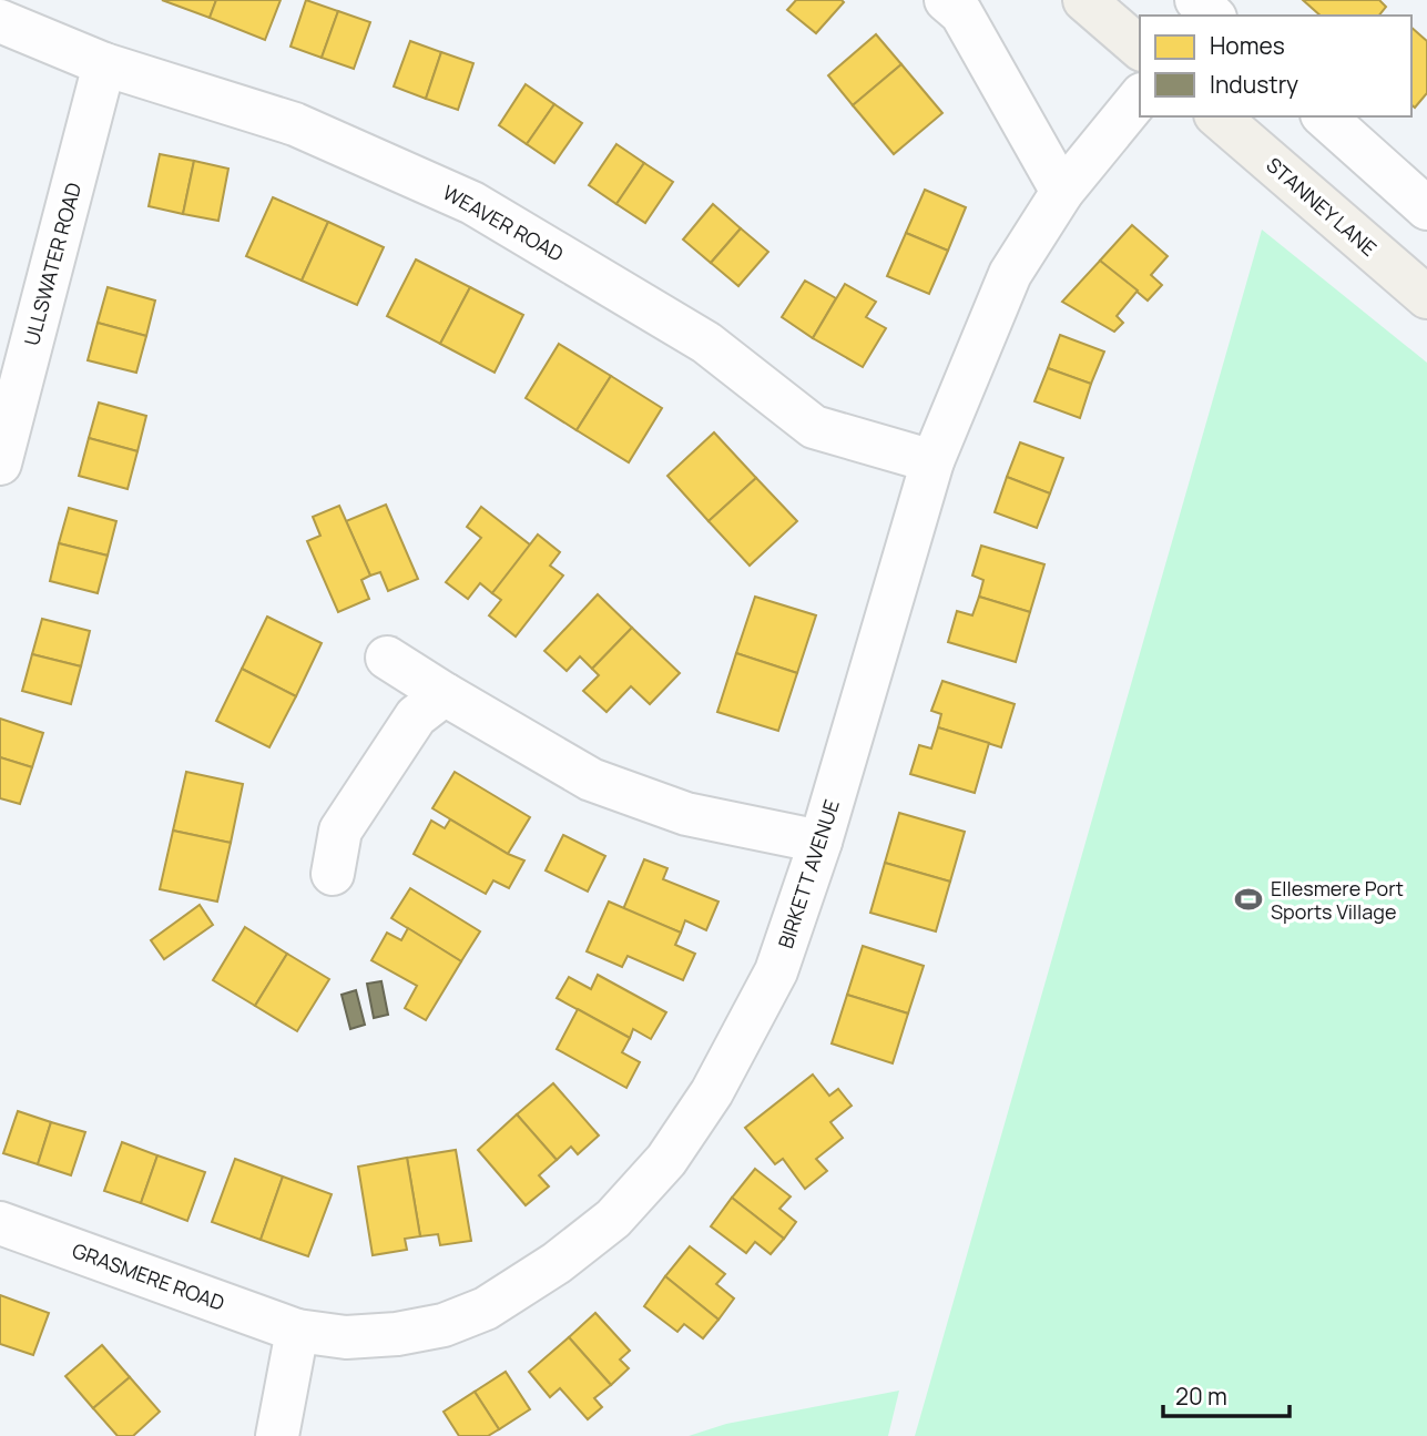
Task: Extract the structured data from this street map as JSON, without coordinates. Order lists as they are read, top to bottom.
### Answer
{
  "streets": {
    "main road": ["STANNEY LANE"],
    "street": [
      "WEAVER ROAD",
      "ULLSWATER ROAD",
      "BIRKETT AVENUE",
      "GRASMERE ROAD"
    ]
  },
  "crossings": [
    ["WEAVER ROAD", "ULLSWATER ROAD"],
    ["WEAVER ROAD", "BIRKETT AVENUE"],
    ["BIRKETT AVENUE", "GRASMERE ROAD"]
  ],
  "places": {
    "sports": ["Ellesmere Port Sports Village"]
  },
  "legend": ["Homes", "Industry"],
  "scale_bar": "20 m"
}
